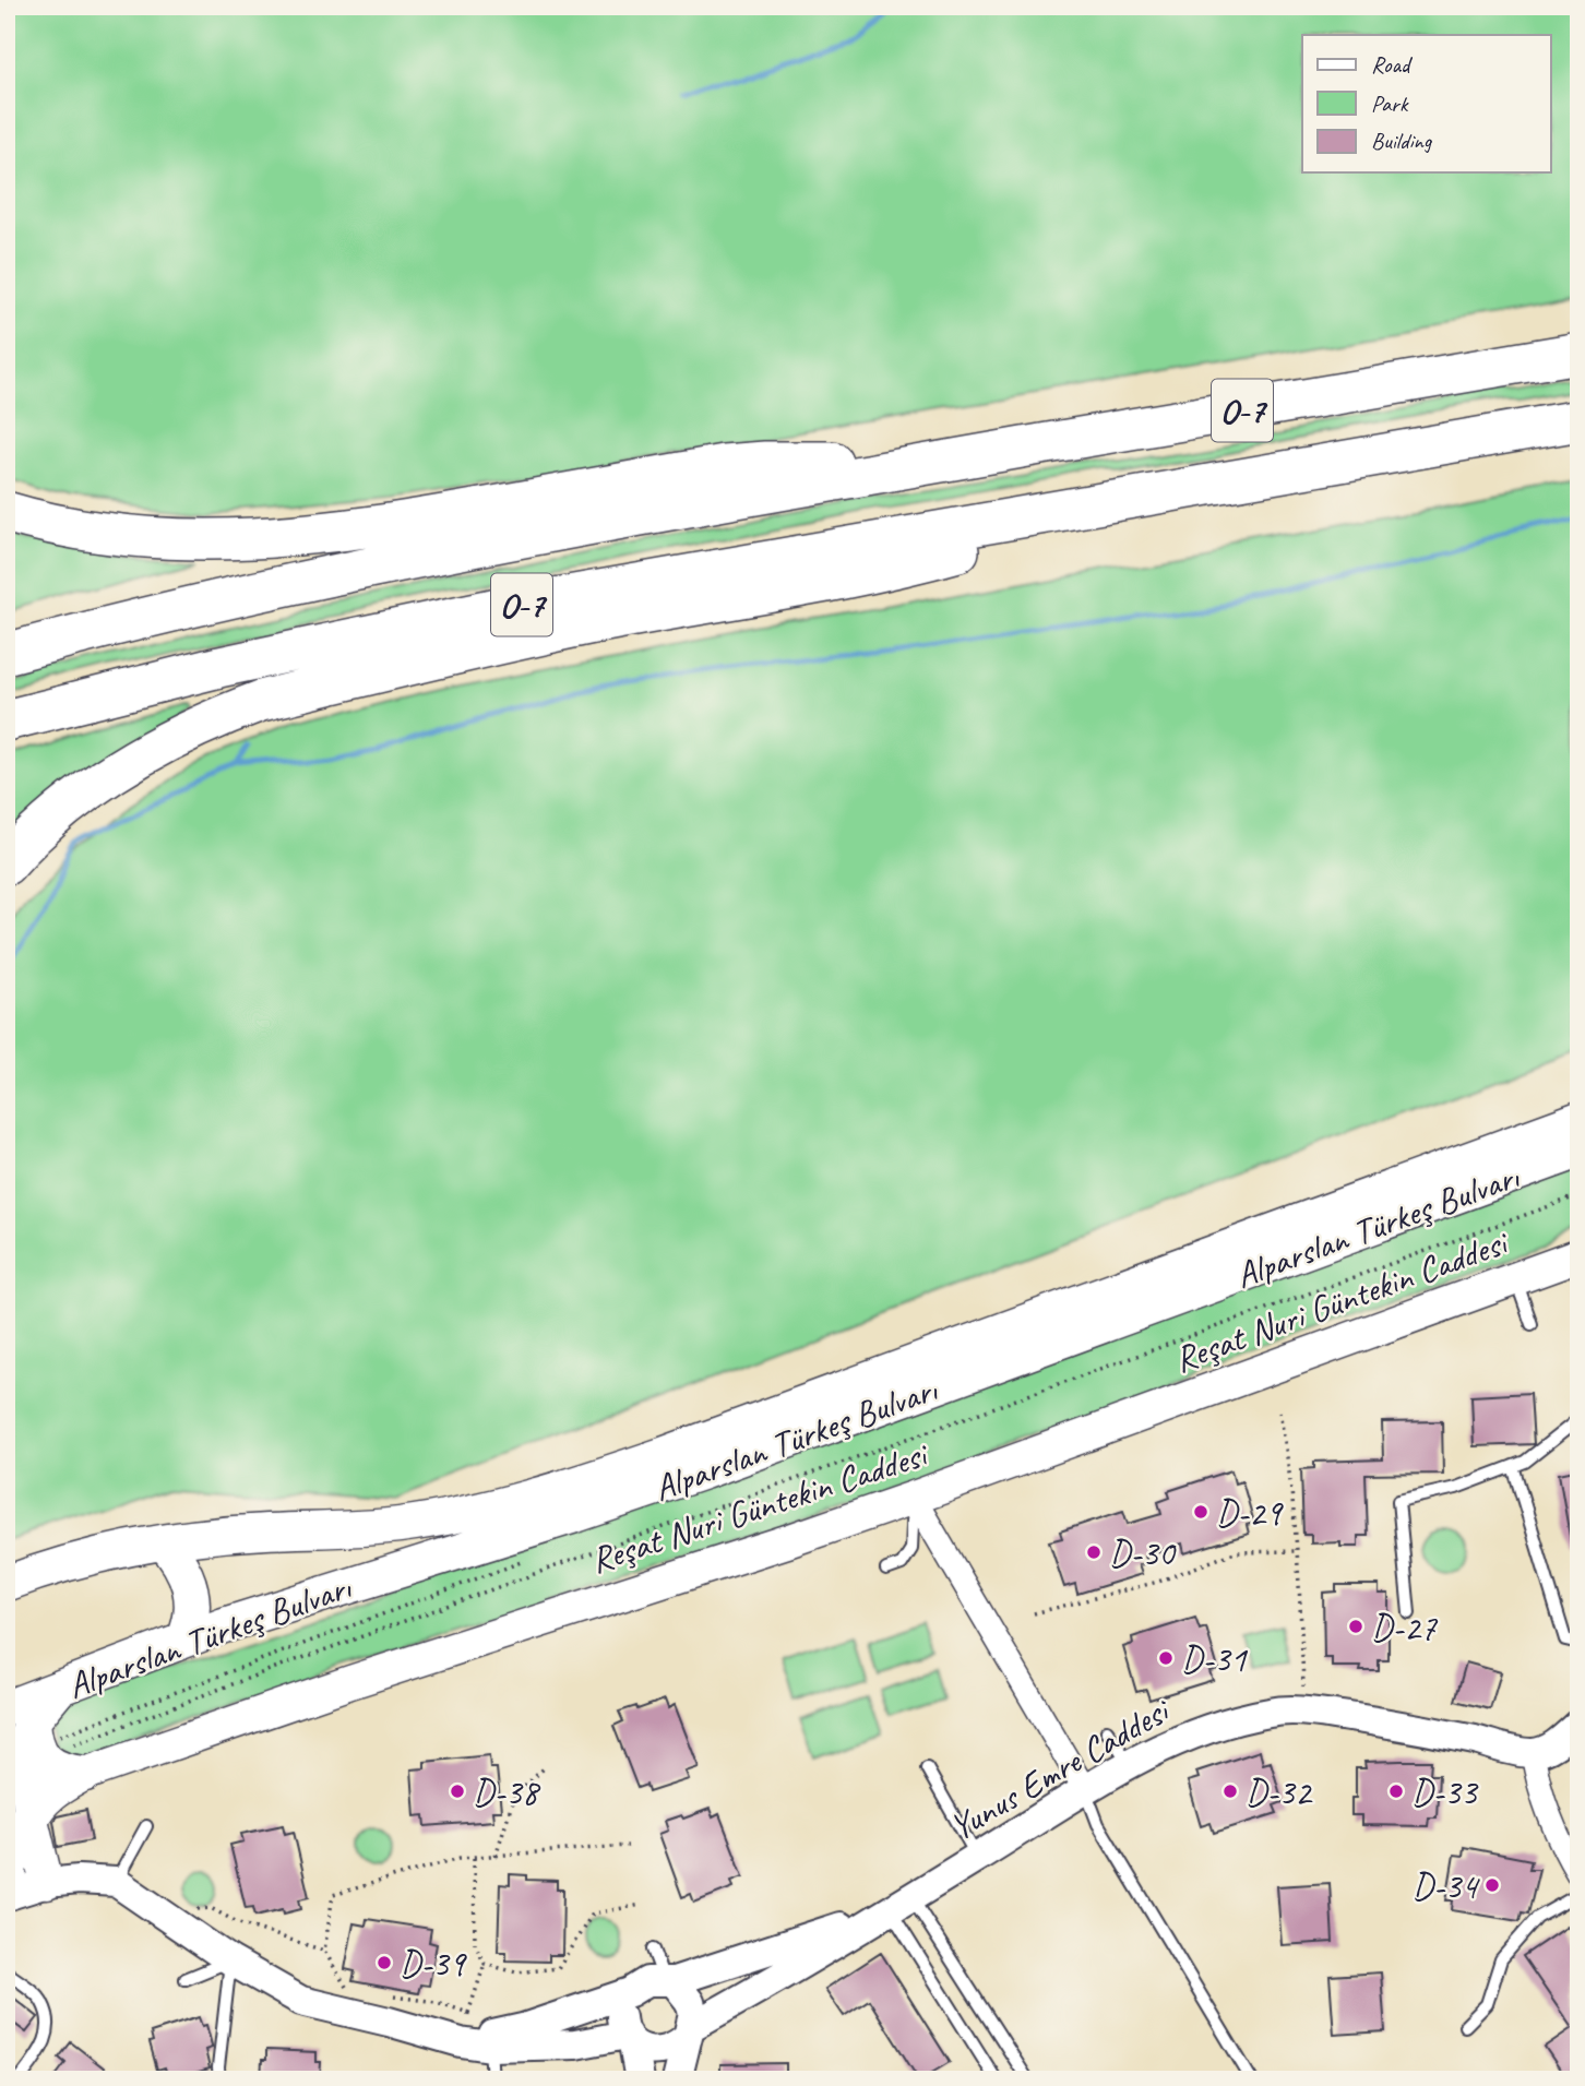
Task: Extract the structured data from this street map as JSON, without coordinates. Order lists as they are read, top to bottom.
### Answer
{
  "streets": {
    "highway": ["O-7"],
    "main road": ["Alparslan Türkeş Bulvarı", "Reşat Nuri Güntekin Caddesi"],
    "street": ["Yunus Emre Caddesi"]
  },
  "places": [
    "D-29",
    "D-30",
    "D-27",
    "D-31",
    "D-38",
    "D-32",
    "D-33",
    "D-34",
    "D-39"
  ],
  "legend": ["Road", "Park", "Building"]
}
